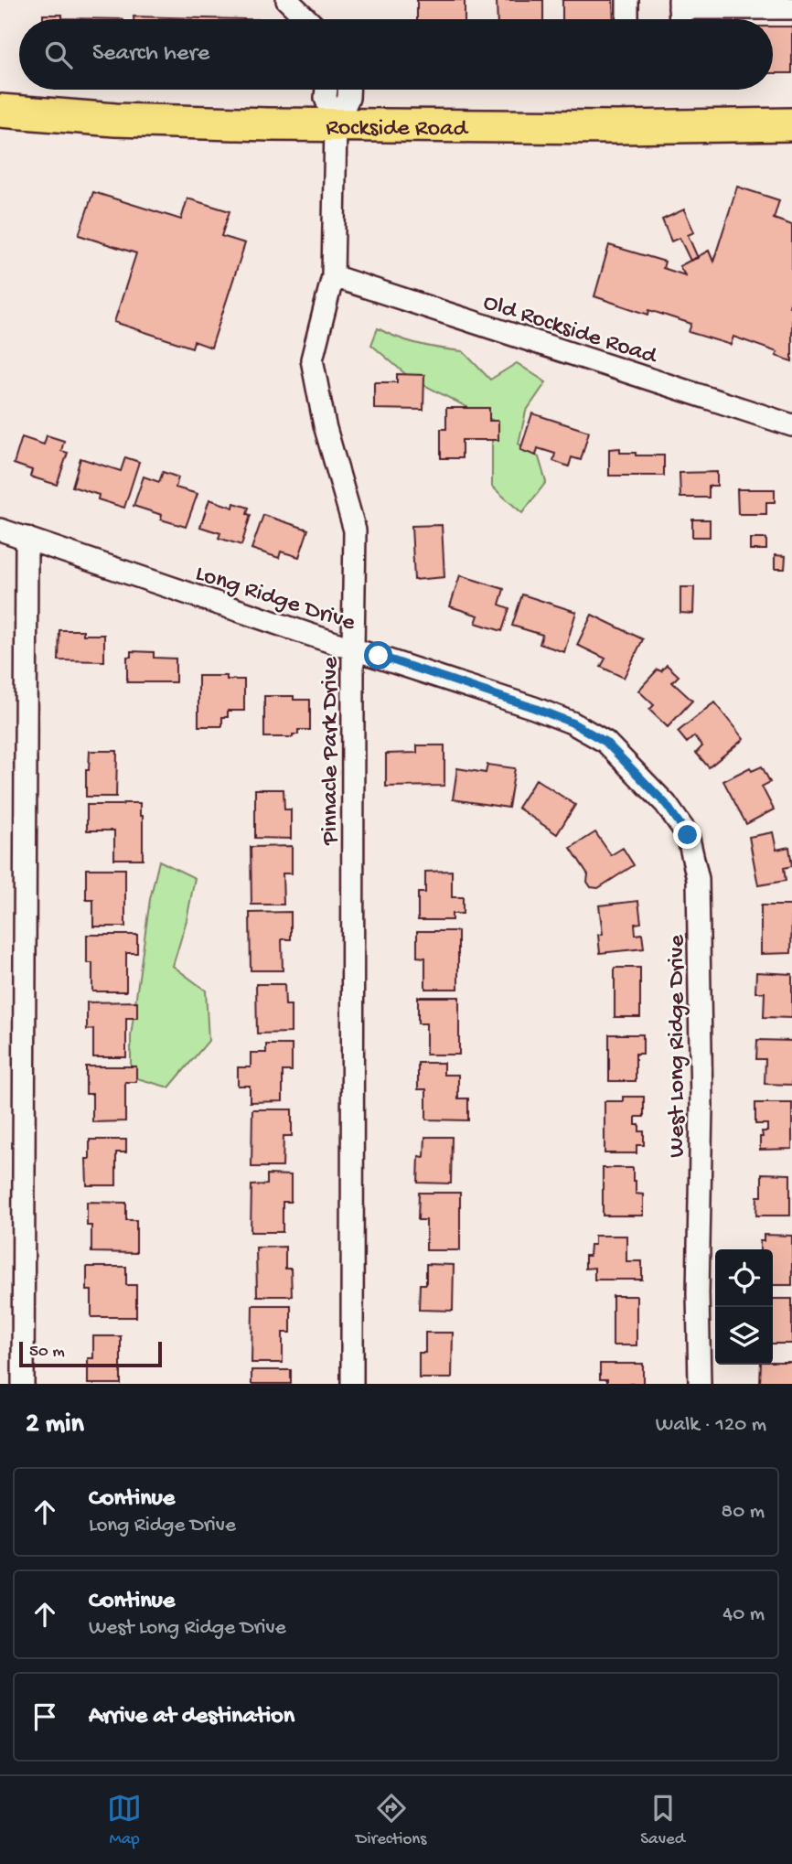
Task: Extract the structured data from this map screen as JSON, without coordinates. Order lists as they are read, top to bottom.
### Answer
{
  "streets": {
    "main road": ["Rockside Road"],
    "street": [
      "Old Rockside Road",
      "Long Ridge Drive",
      "Pinnacle Park Drive",
      "West Long Ridge Drive"
    ]
  },
  "crossings": [
    ["Rockside Road", "Pinnacle Park Drive"],
    ["Old Rockside Road", "Pinnacle Park Drive"],
    ["Long Ridge Drive", "Pinnacle Park Drive"],
    ["Long Ridge Drive", "West Long Ridge Drive"]
  ],
  "scale_bar": "50 m",
  "page": {
    "search": "Search here",
    "scale": "50 m",
    "heading": ["2 min", "Walk · 120 m"],
    "list": [
      ["Continue", "Long Ridge Drive", "80 m"],
      ["Continue", "West Long Ridge Drive", "40 m"],
      "Arrive at destination"
    ],
    "nav": ["Map", "Directions", "Saved"]
  }
}
